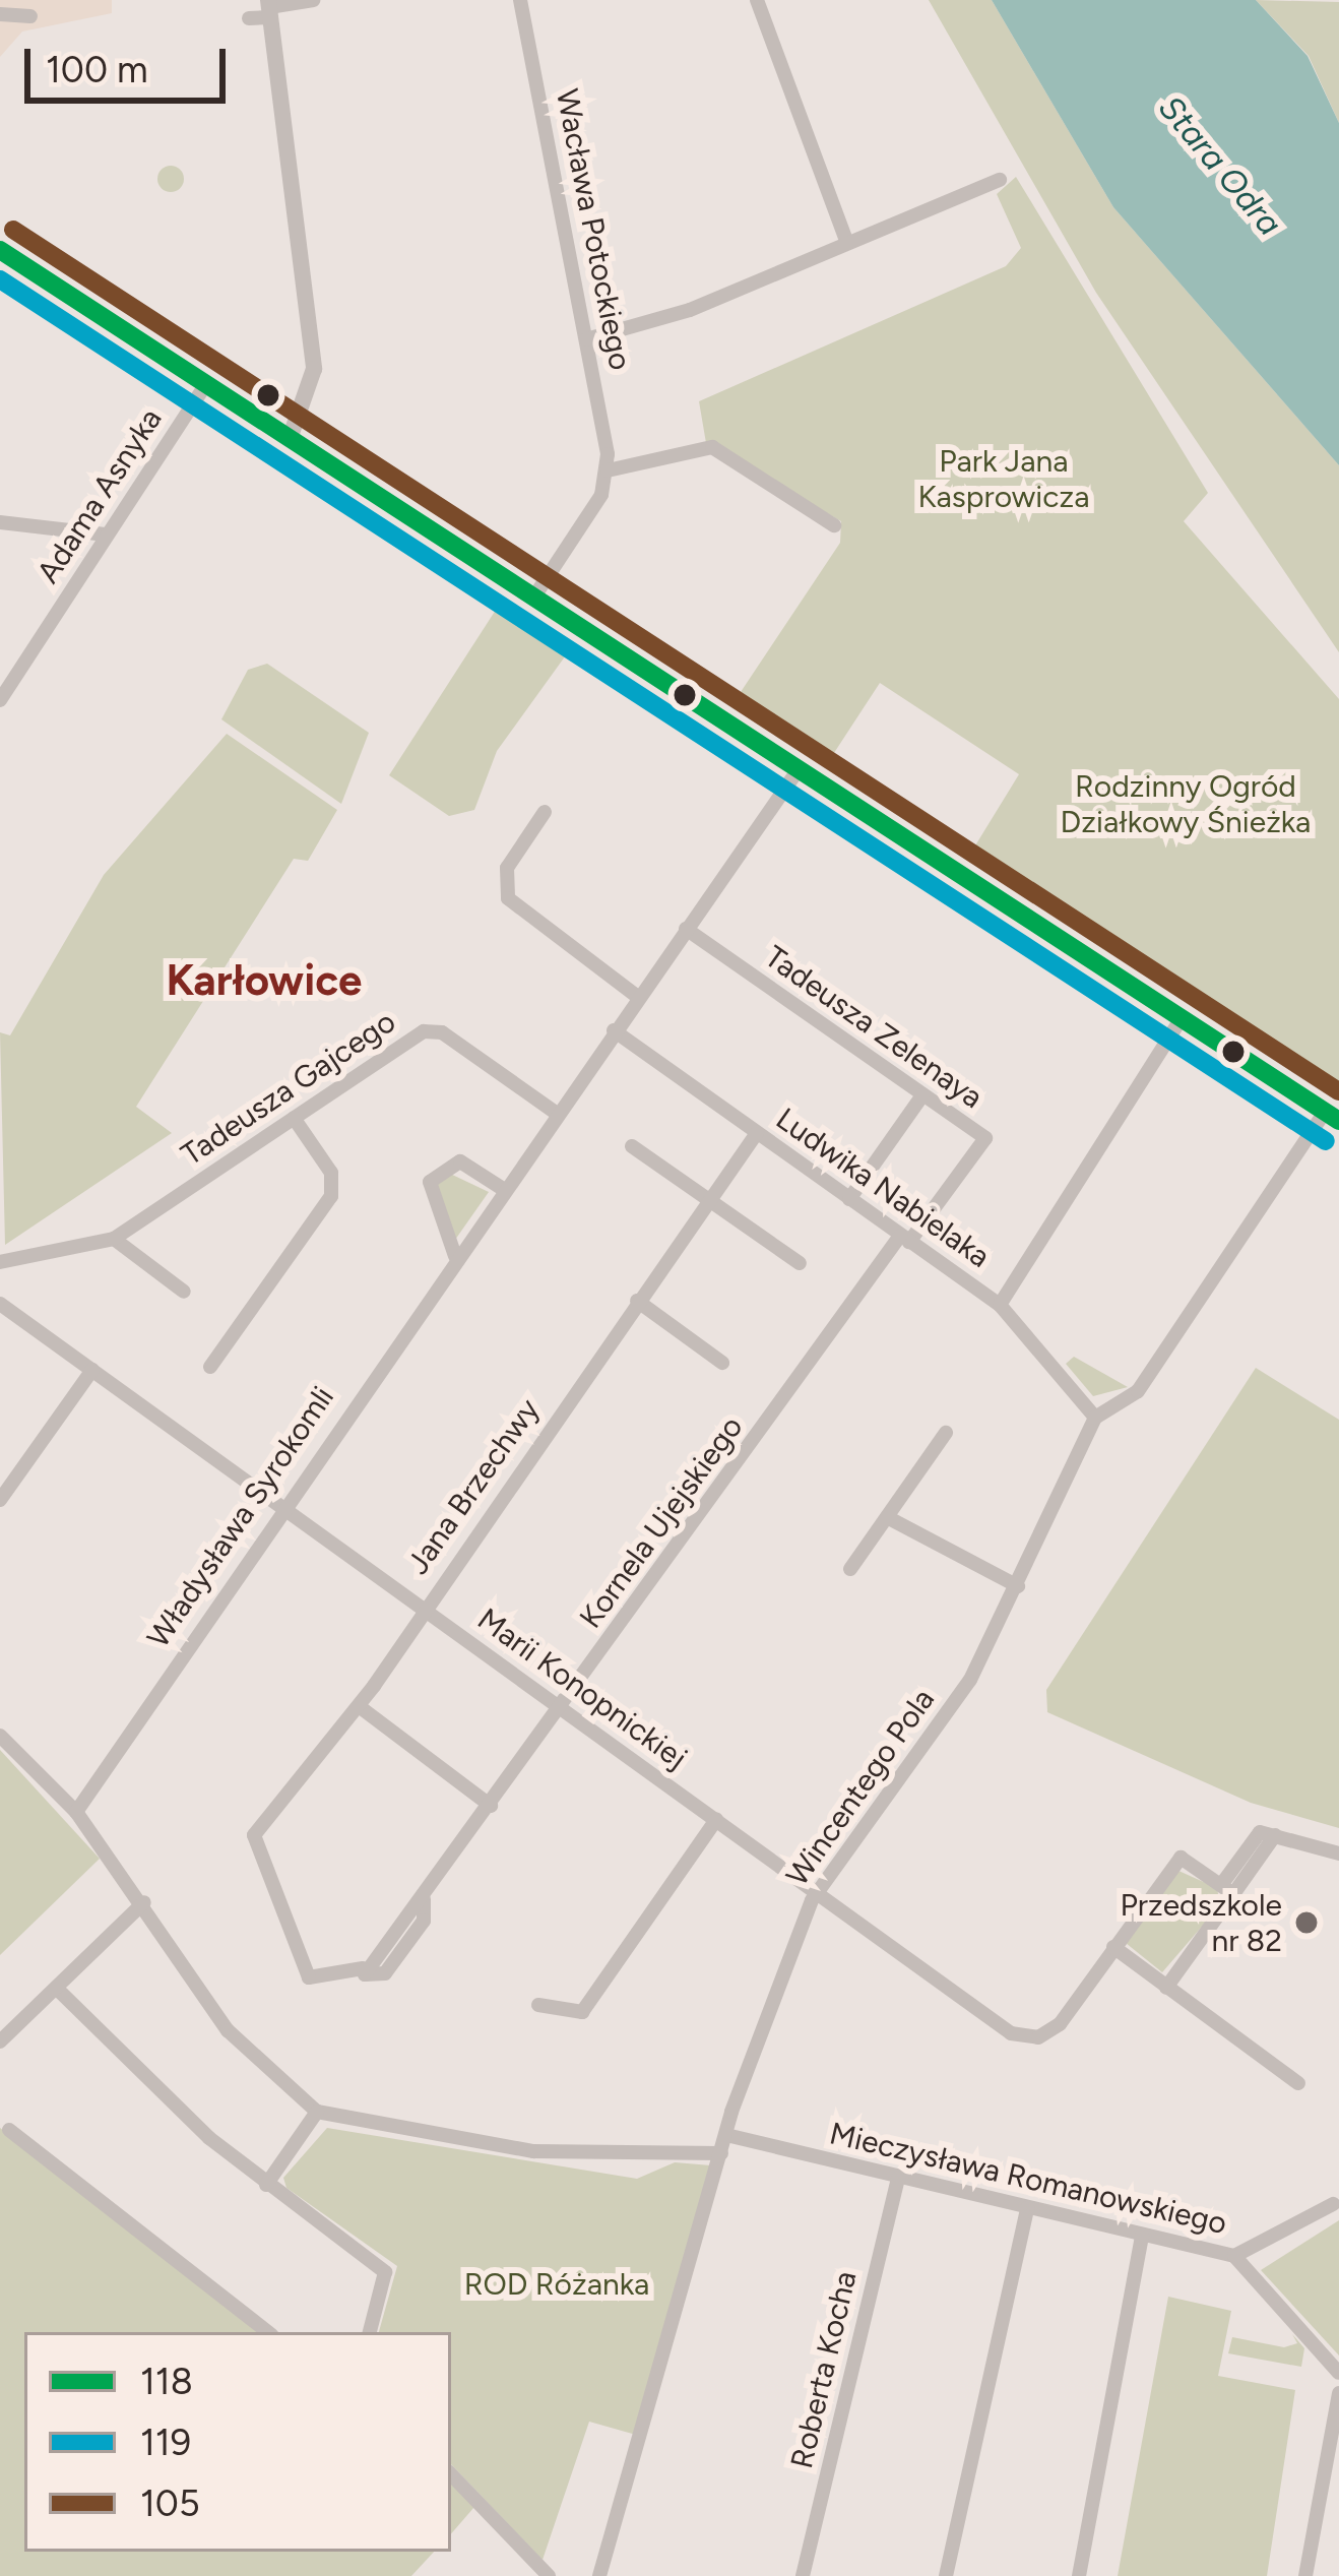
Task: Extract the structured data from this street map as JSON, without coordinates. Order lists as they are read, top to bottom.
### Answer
{
  "streets": {
    "street": [
      "Wacława Potockiego",
      "Adama Asnyka",
      "Tadeusza Zelenaya",
      "Tadeusza Gajcego",
      "Ludwika Nabielaka",
      "Jana Brzechwy",
      "Władysława Syrokomli",
      "Kornela Ujejskiego",
      "Marii Konopnickiej",
      "Wincentego Pola",
      "Mieczysława Romanowskiego",
      "Roberta Kocha"
    ]
  },
  "crossings": [
    ["Tadeusza Zelenaya", "Ludwika Nabielaka"],
    ["Tadeusza Zelenaya", "Władysława Syrokomli"],
    ["Tadeusza Zelenaya", "Kornela Ujejskiego"],
    ["Tadeusza Gajcego", "Władysława Syrokomli"],
    ["Ludwika Nabielaka", "Jana Brzechwy"],
    ["Ludwika Nabielaka", "Władysława Syrokomli"],
    ["Ludwika Nabielaka", "Kornela Ujejskiego"],
    ["Ludwika Nabielaka", "Wincentego Pola"],
    ["Jana Brzechwy", "Kornela Ujejskiego"],
    ["Jana Brzechwy", "Marii Konopnickiej"],
    ["Władysława Syrokomli", "Marii Konopnickiej"],
    ["Kornela Ujejskiego", "Marii Konopnickiej"],
    ["Marii Konopnickiej", "Wincentego Pola"],
    ["Wincentego Pola", "Mieczysława Romanowskiego"],
    ["Mieczysława Romanowskiego", "Roberta Kocha"]
  ],
  "districts": ["Karłowice"],
  "water": ["Stara Odra"],
  "parks": ["Park Jana Kasprowicza", "Rodzinny Ogród Działkowy Śnieżka", "ROD Różanka"],
  "places": ["Przedszkole nr 82"],
  "lines": ["transit line 105", "transit line 118", "transit line 119"],
  "legend": ["118", "119", "105"],
  "scale_bar": "100 m"
}
